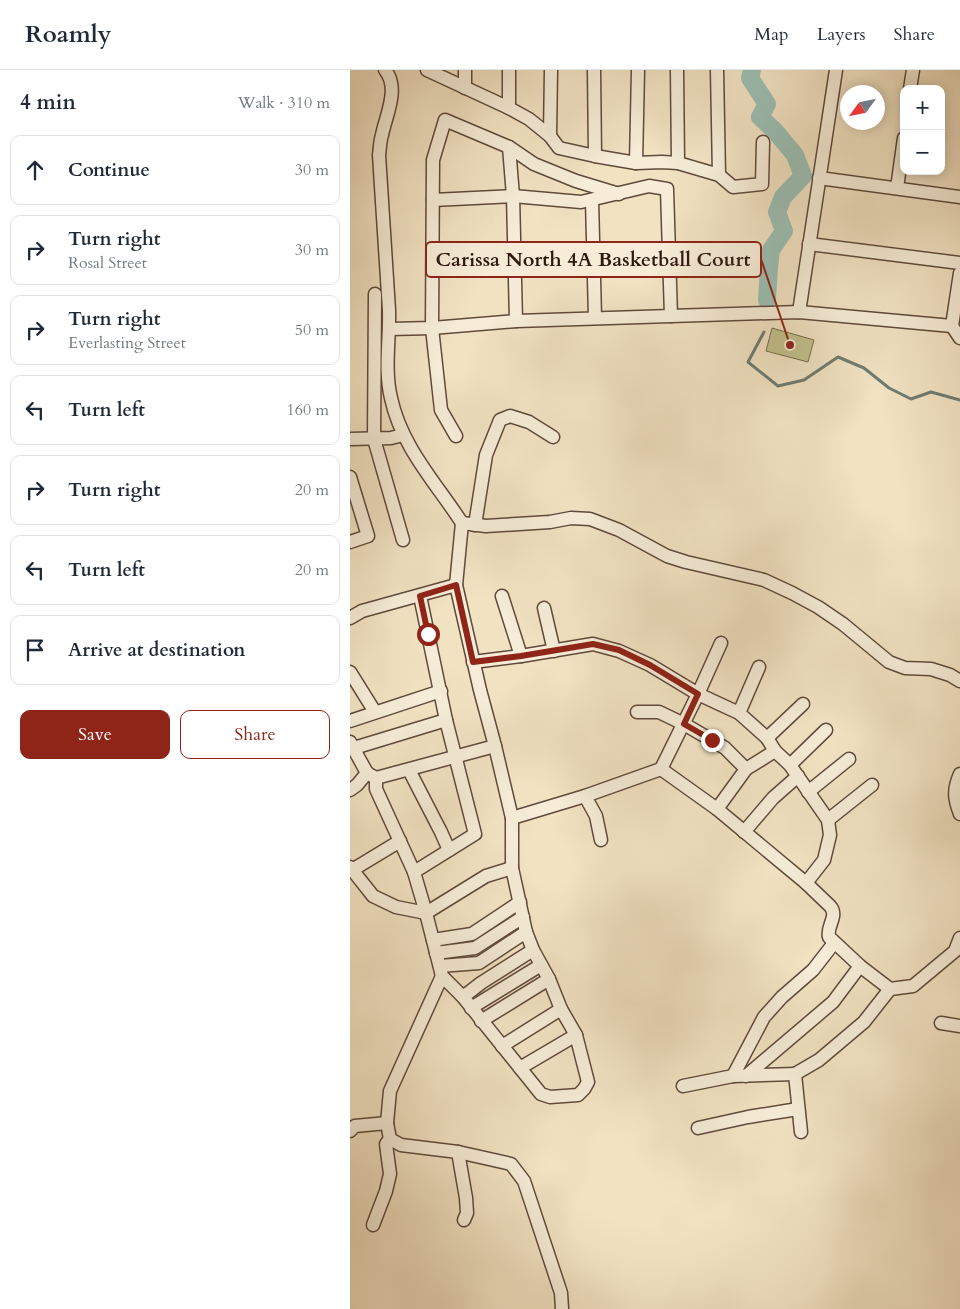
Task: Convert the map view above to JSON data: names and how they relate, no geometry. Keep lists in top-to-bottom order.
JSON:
{
  "places": ["Carissa North 4A Basketball Court"],
  "north": "bottom left",
  "page": {
    "header": "Roamly",
    "nav": ["Map", "Layers", "Share"],
    "heading": ["4 min", "Walk · 310 m"],
    "map_buttons": ["+", "−"],
    "list": [
      ["Continue", "30 m"],
      ["Turn right", "Rosal Street", "30 m"],
      ["Turn right", "Everlasting Street", "50 m"],
      ["Turn left", "160 m"],
      ["Turn right", "20 m"],
      ["Turn left", "20 m"],
      "Arrive at destination"
    ],
    "buttons": ["Save", "Share"]
  }
}
